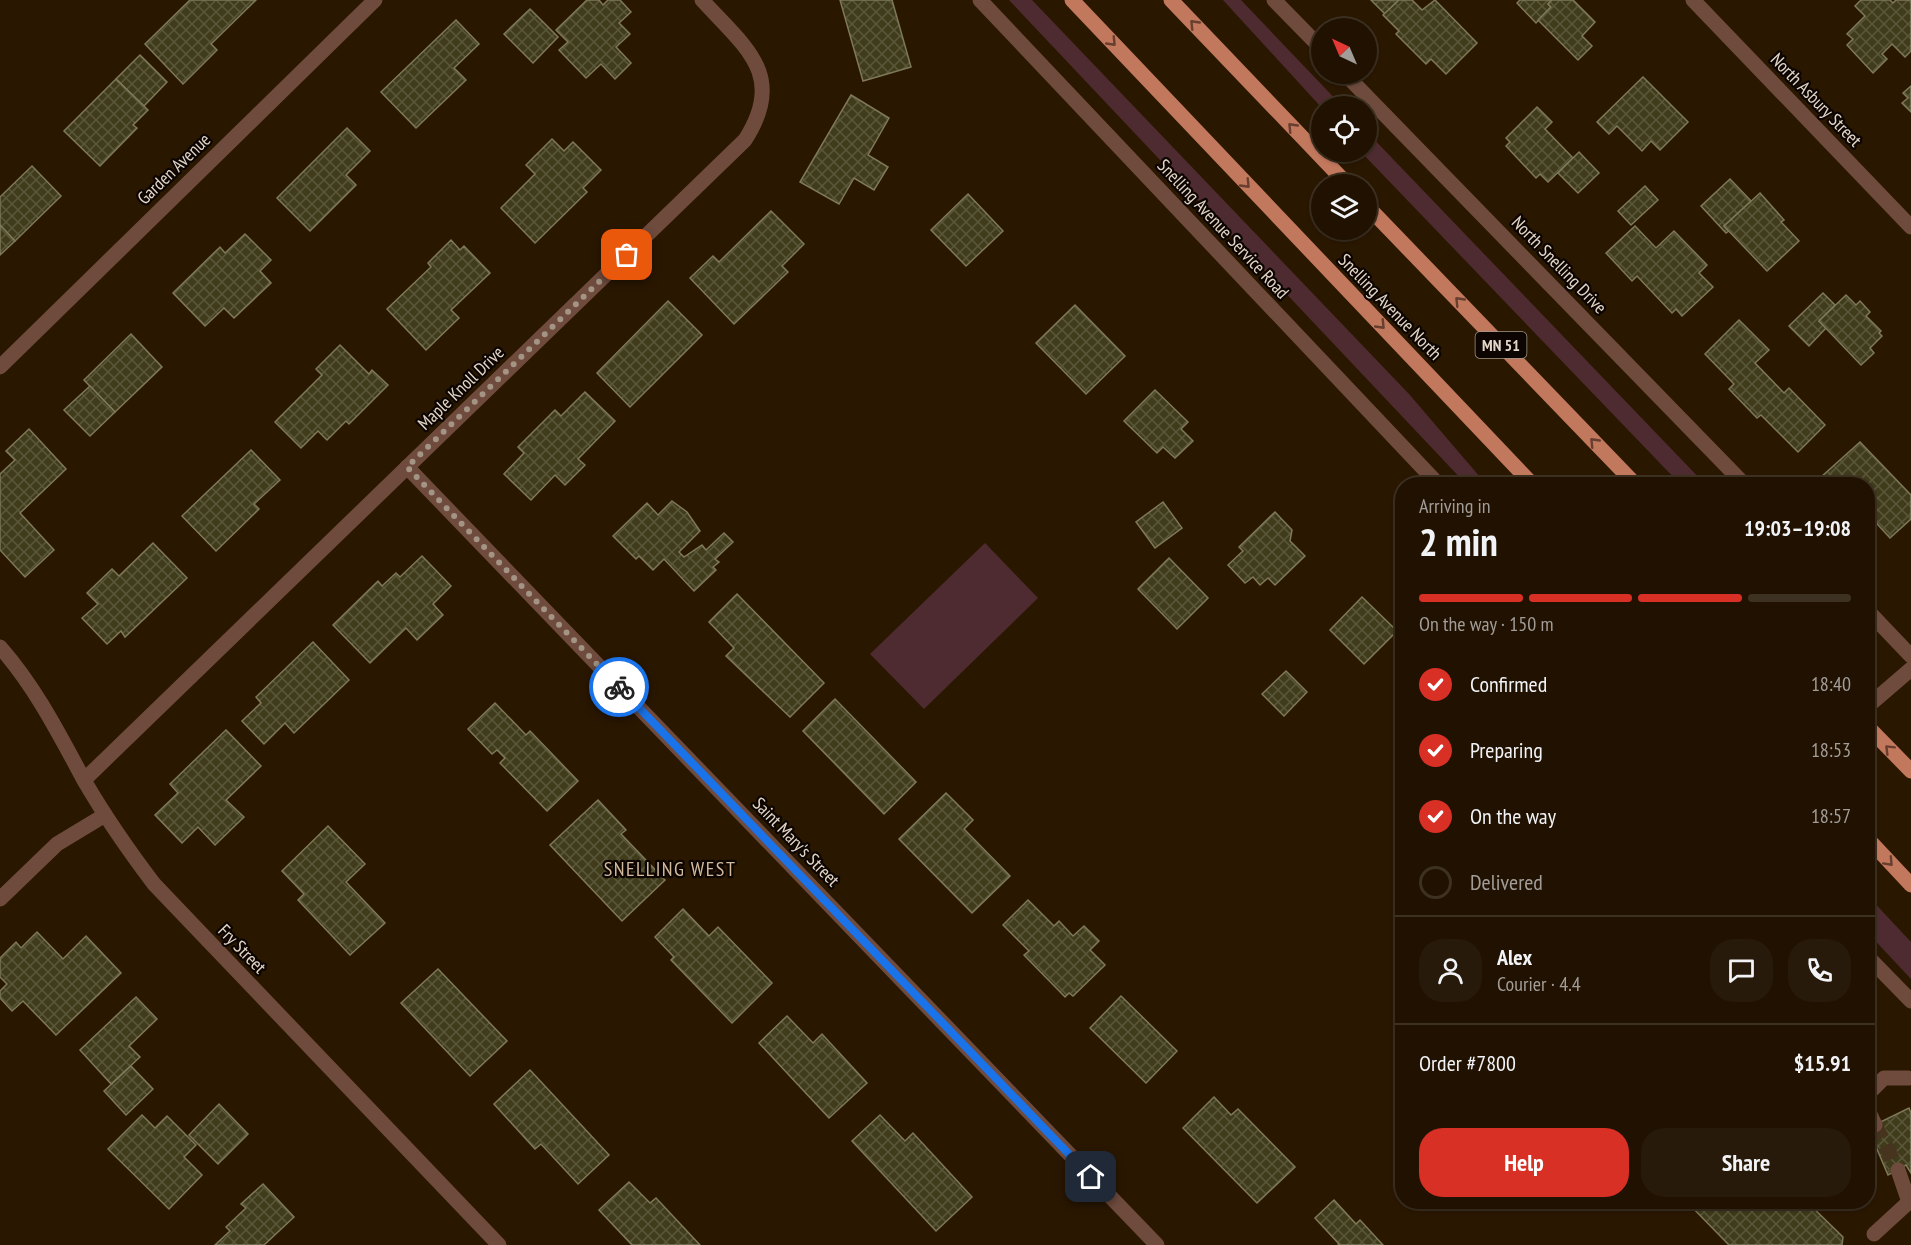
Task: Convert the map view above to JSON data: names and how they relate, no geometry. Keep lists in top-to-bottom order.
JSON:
{
  "streets": {
    "main road": ["Snelling Avenue North", "MN 51"],
    "street": [
      "North Asbury Street",
      "Garden Avenue",
      "Snelling Avenue Service Road",
      "North Snelling Drive",
      "Maple Knoll Drive",
      "Saint Mary's Street",
      "Fry Street"
    ]
  },
  "crossings": [
    ["Maple Knoll Drive", "Saint Mary's Street"],
    ["Maple Knoll Drive", "Fry Street"]
  ],
  "districts": ["SNELLING WEST"],
  "north": "top left",
  "page": {
    "heading": ["2 min", "Arriving in", "19:03–19:08"],
    "panel": [
      "Alex",
      "Courier · 4.4",
      "Order #7800",
      "$15.91"
    ],
    "bar": "On the way · 150 m",
    "list": [
      ["Confirmed", "18:40"],
      ["Preparing", "18:53"],
      ["On the way", "18:57"],
      "Delivered"
    ],
    "buttons": ["Help", "Share"]
  }
}
